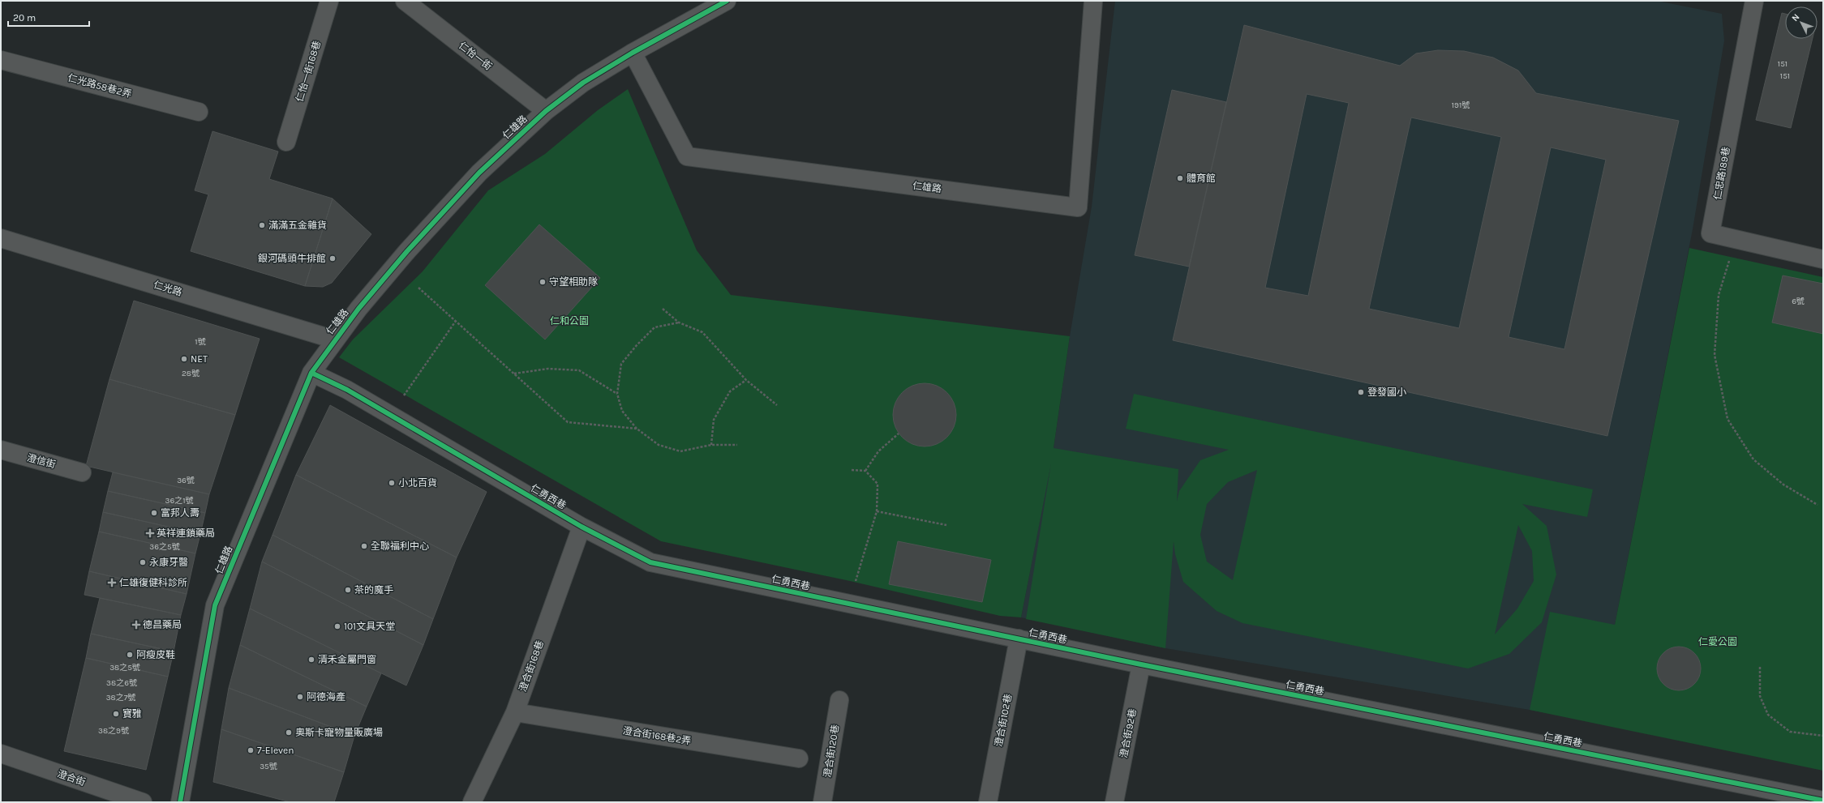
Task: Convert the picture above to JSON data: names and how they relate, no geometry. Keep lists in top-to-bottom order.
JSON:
{
  "streets": {
    "street": [
      "仁怡一街",
      "仁怡一街168巷",
      "仁光路58巷2弄",
      "仁雄路",
      "仁忠路189巷",
      "仁光路",
      "澄信街",
      "仁勇西巷",
      "澄合街168巷",
      "澄合街102巷",
      "澄合街92巷",
      "澄合街168巷2弄",
      "澄合街120巷",
      "澄合街"
    ]
  },
  "crossings": [
    ["仁怡一街", "仁雄路"],
    ["仁雄路", "仁光路"],
    ["仁雄路", "仁勇西巷"],
    ["仁勇西巷", "澄合街168巷"],
    ["仁勇西巷", "澄合街102巷"],
    ["仁勇西巷", "澄合街92巷"],
    ["澄合街168巷", "澄合街168巷2弄"]
  ],
  "parks": ["仁和公園", "仁愛公園"],
  "places": {
    "other": [
      "體育館",
      "滿滿五金雜貨",
      "銀河碼頭牛排館",
      "守望相助隊",
      "NET",
      "登發國小",
      "小北百貨",
      "富邦人壽",
      "全聯福利中心",
      "永康牙醫",
      "茶的魔手",
      "101文具天堂",
      "阿瘦皮鞋",
      "清禾金屬門窗",
      "阿德海產",
      "寶雅",
      "奧斯卡寵物量販廣場",
      "7-Eleven"
    ],
    "health": ["英祥連鎖藥局", "仁雄復健科診所", "德昌藥局"]
  },
  "house_numbers": [
    "151",
    "151",
    "191號",
    "6號",
    "1號",
    "28號",
    "36號",
    "36之1號",
    "36之5號",
    "38之5號",
    "38之6號",
    "38之7號",
    "38之9號",
    "35號"
  ],
  "scale_bar": "20 m",
  "north": "top left"
}
